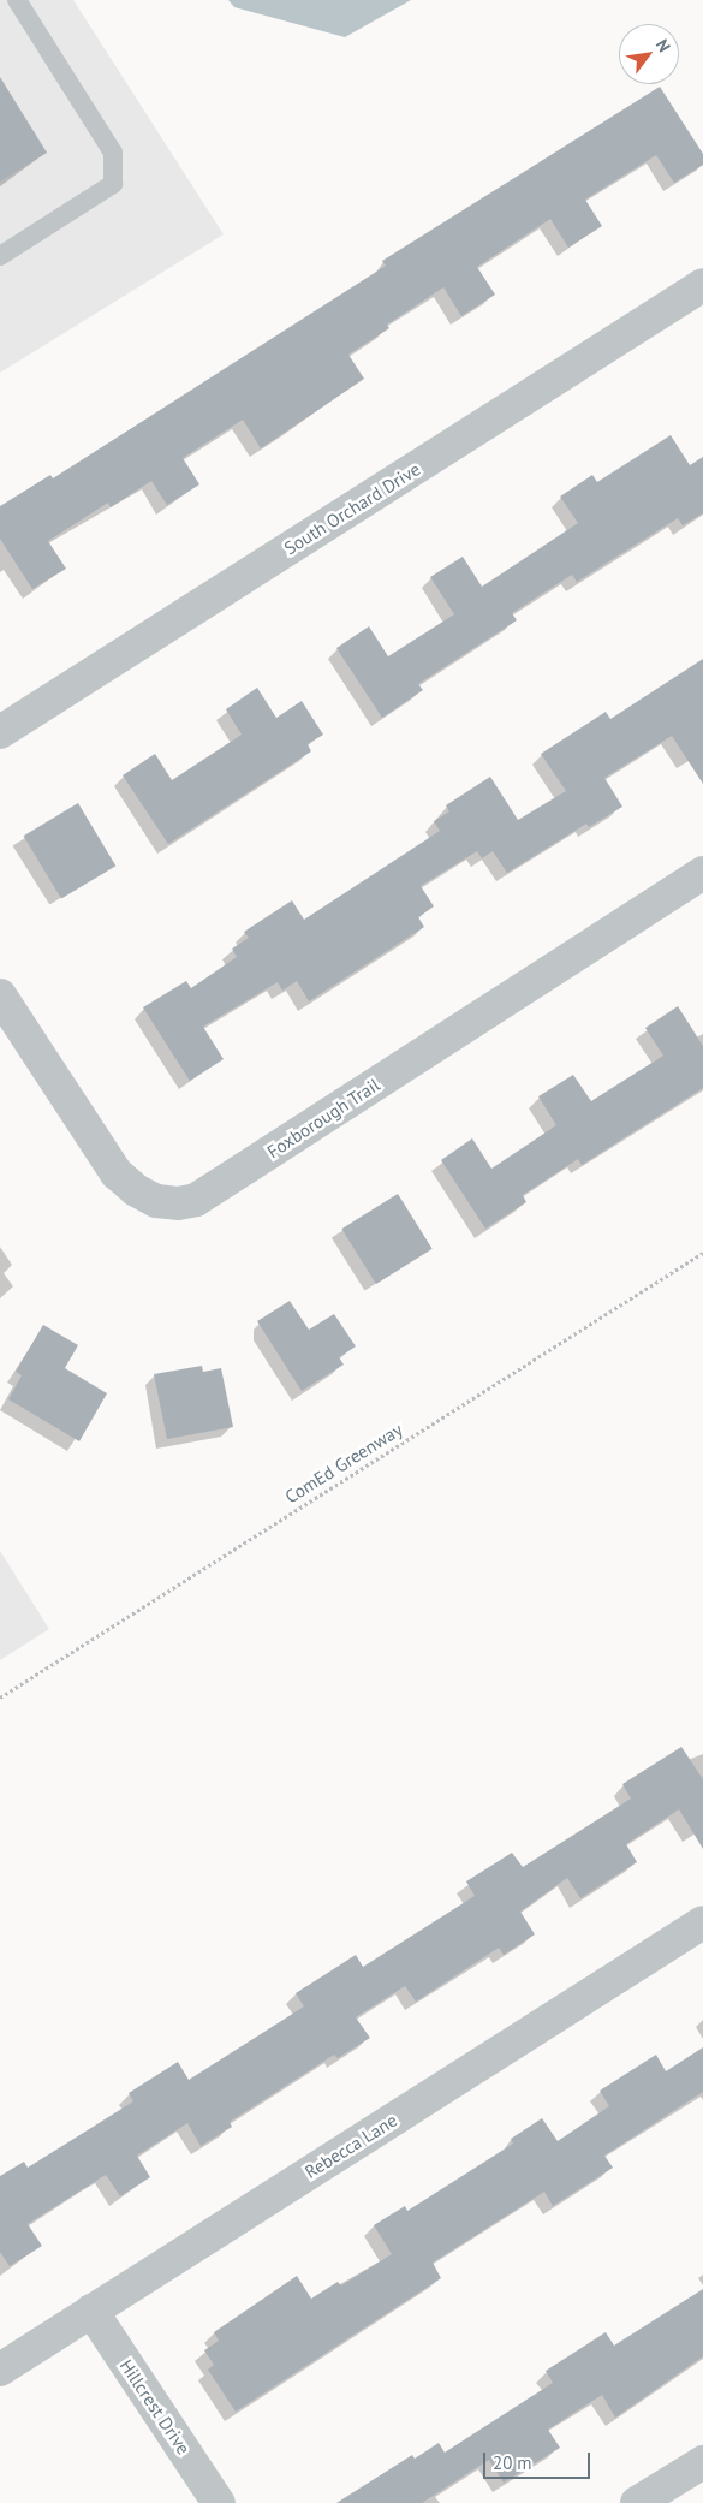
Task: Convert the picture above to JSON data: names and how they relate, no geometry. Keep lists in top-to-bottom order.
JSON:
{
  "streets": {
    "street": [
      "South Orchard Drive",
      "Foxborough Trail",
      "Rebecca Lane",
      "Hillcrest Drive"
    ],
    "path": ["ComEd Greenway"]
  },
  "crossings": [
    ["Rebecca Lane", "Hillcrest Drive"]
  ],
  "scale_bar": "20 m",
  "north": "top right"
}
